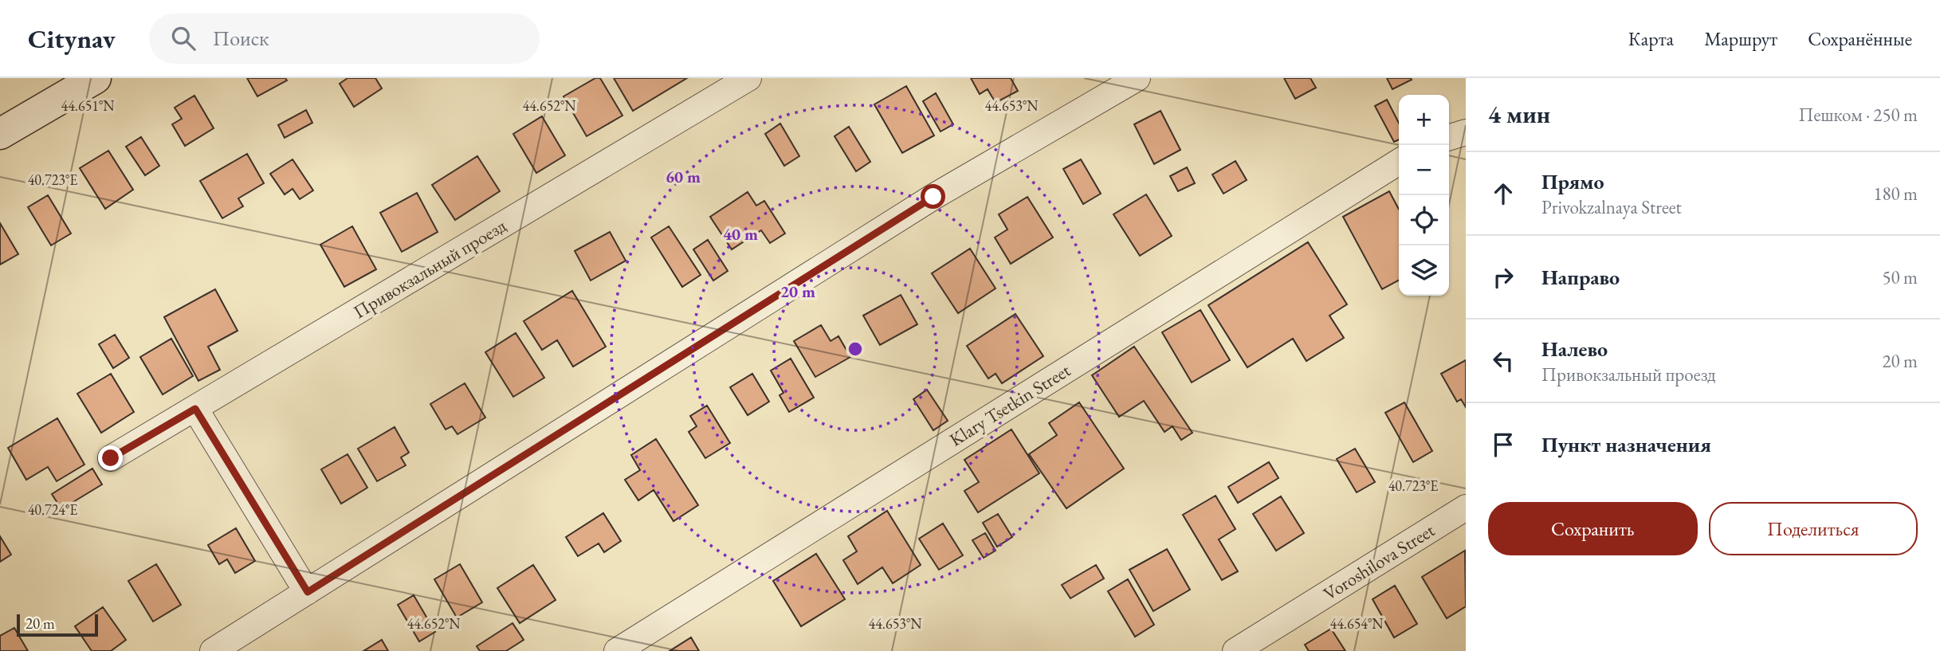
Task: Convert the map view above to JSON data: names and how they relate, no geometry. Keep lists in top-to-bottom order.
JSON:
{
  "streets": {
    "street": ["Привокзальный проезд", "Klary Tsetkin Street", "Voroshilova Street"]
  },
  "scale_bar": "20 m",
  "page": {
    "header": "Citynav",
    "search": "Поиск",
    "nav": ["Карта", "Маршрут", "Сохранённые"],
    "heading": ["4 мин", "Пешком · 250 m"],
    "map_buttons": ["+", "−"],
    "list": [
      ["Прямо", "Privokzalnaya Street", "180 m"],
      ["Направо", "50 m"],
      ["Налево", "Привокзальный проезд", "20 m"],
      "Пункт назначения"
    ],
    "buttons": ["Сохранить", "Поделиться"],
    "scale": "20 m"
  },
  "coordinates": [
    "44.651°N",
    "44.652°N",
    "44.653°N",
    "40.723°E",
    "40.724°E",
    "44.654°N"
  ],
  "rings": ["60 m", "40 m", "20 m"]
}
